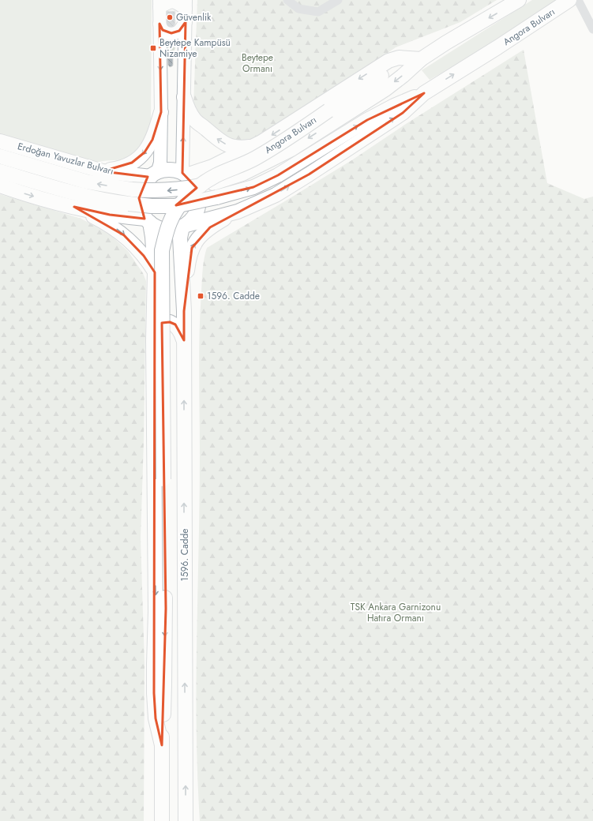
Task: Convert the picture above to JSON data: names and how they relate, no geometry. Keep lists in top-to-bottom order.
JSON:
{
  "streets": {
    "main road": ["Angora Bulvarı", "Erdoğan Yavuzlar Bulvarı", "1596. Cadde"]
  },
  "crossings": [
    ["Angora Bulvarı", "Erdoğan Yavuzlar Bulvarı"],
    ["Angora Bulvarı", "1596. Cadde"],
    ["Erdoğan Yavuzlar Bulvarı", "1596. Cadde"]
  ],
  "parks": ["Beytepe Ormanı", "TSK Ankara Garnizonu Hatıra Ormanı"],
  "places": {
    "other": ["Güvenlik"],
    "transit": ["Beytepe Kampüsü Nizamiye", "1596. Cadde"]
  }
}
